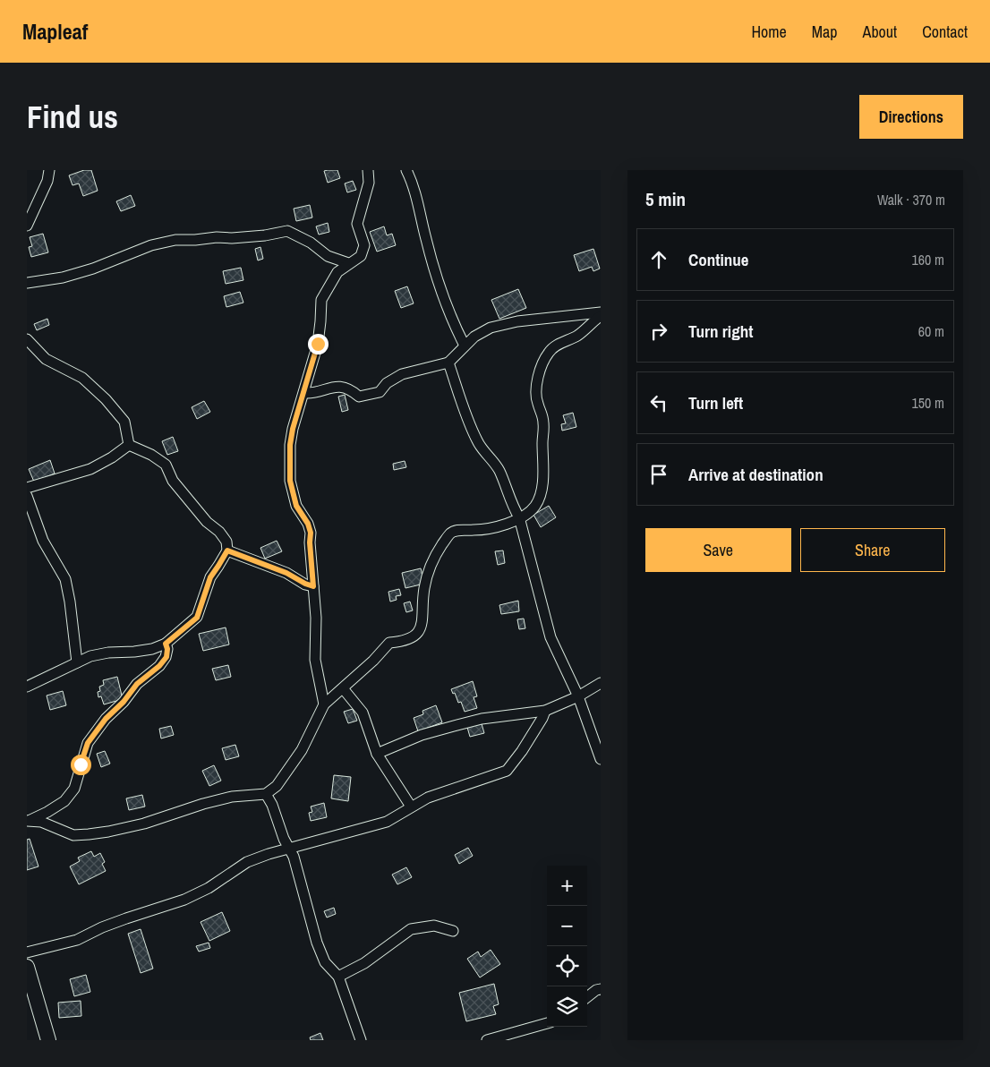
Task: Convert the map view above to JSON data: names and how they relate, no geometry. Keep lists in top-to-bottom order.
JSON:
{
  "page": {
    "header": "Mapleaf",
    "nav": [
      "Home",
      "Map",
      "About",
      "Contact"
    ],
    "buttons": [
      "Directions",
      ["Save", "Share"]
    ],
    "title": "Find us",
    "heading": ["5 min", "Walk · 370 m"],
    "list": [
      ["Continue", "160 m"],
      ["Turn right", "60 m"],
      ["Turn left", "150 m"],
      "Arrive at destination"
    ],
    "map_buttons": ["+", "−"]
  }
}
